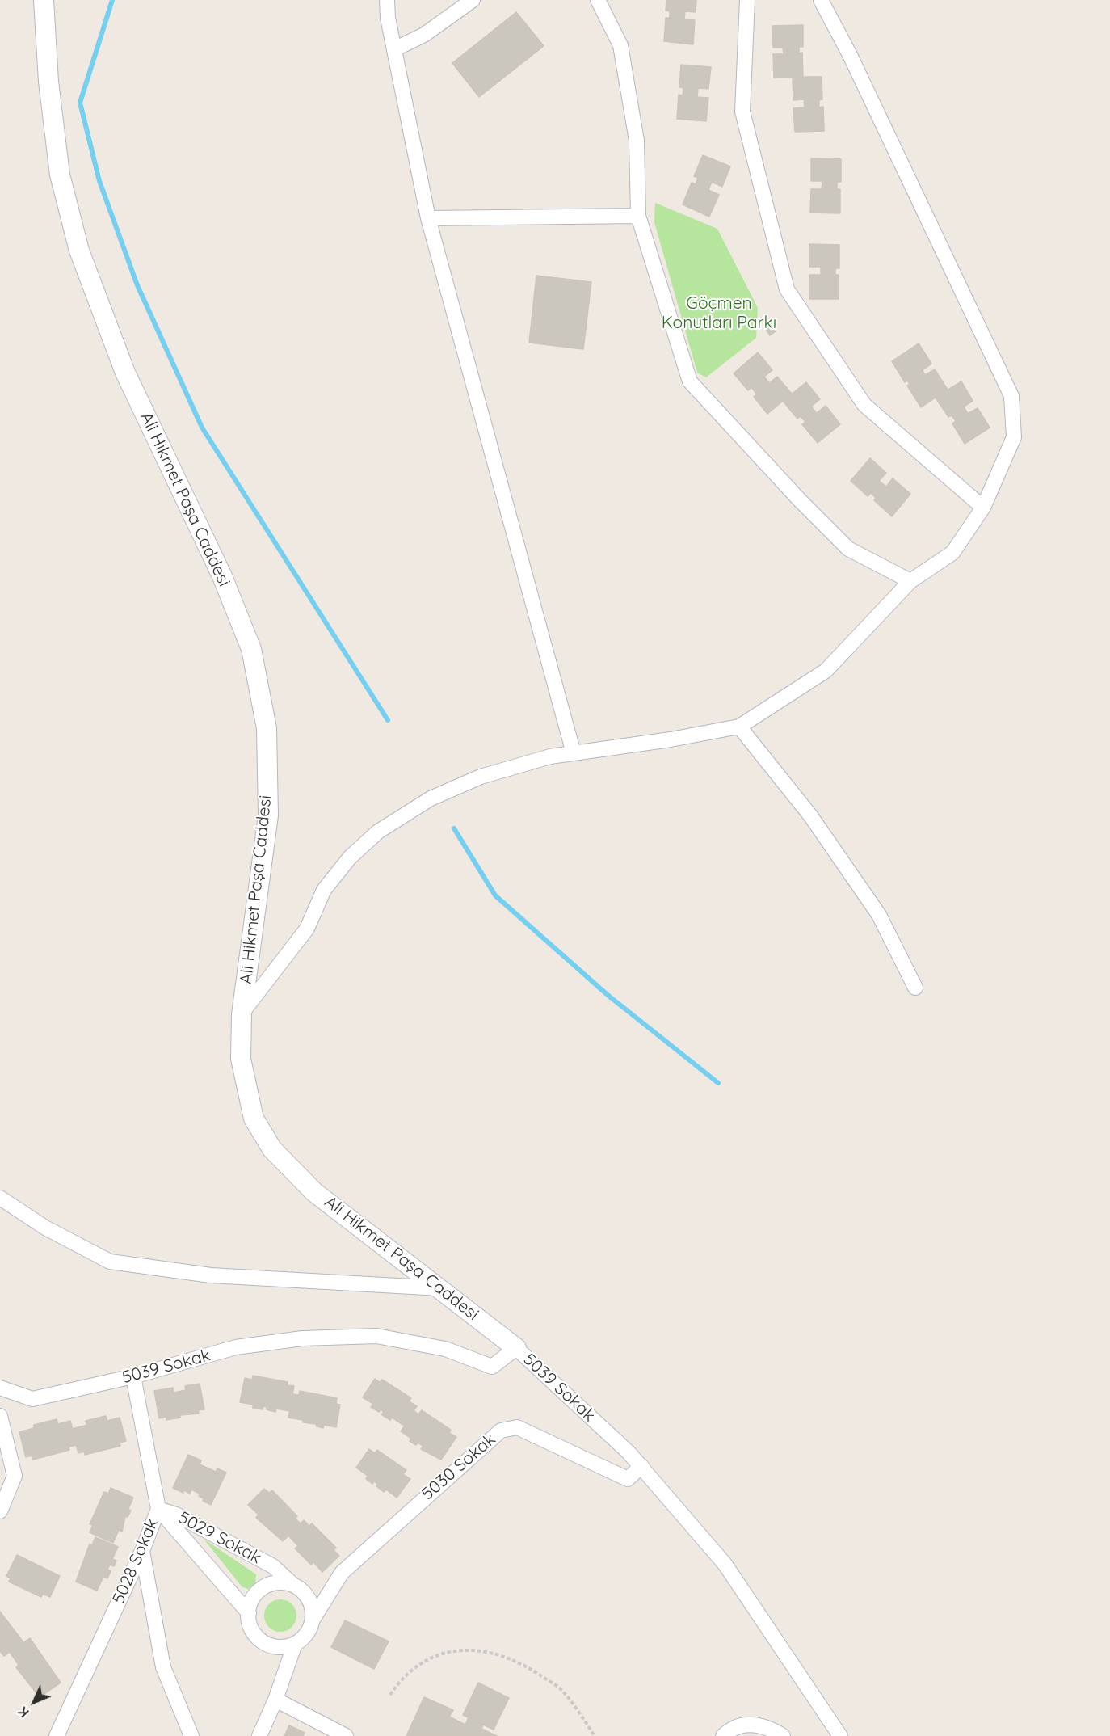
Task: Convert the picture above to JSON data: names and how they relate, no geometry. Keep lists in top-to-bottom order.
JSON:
{
  "streets": {
    "main road": ["Ali Hikmet Paşa Caddesi"],
    "street": [
      "5039 Sokak",
      "5030 Sokak",
      "5029 Sokak",
      "5028 Sokak"
    ]
  },
  "crossings": [
    ["Ali Hikmet Paşa Caddesi", "5039 Sokak"],
    ["5039 Sokak", "5030 Sokak"],
    ["5039 Sokak", "5028 Sokak"],
    ["5030 Sokak", "5029 Sokak"],
    ["5029 Sokak", "5028 Sokak"]
  ],
  "parks": ["Göçmen Konutları Parkı"],
  "north": "bottom left"
}
